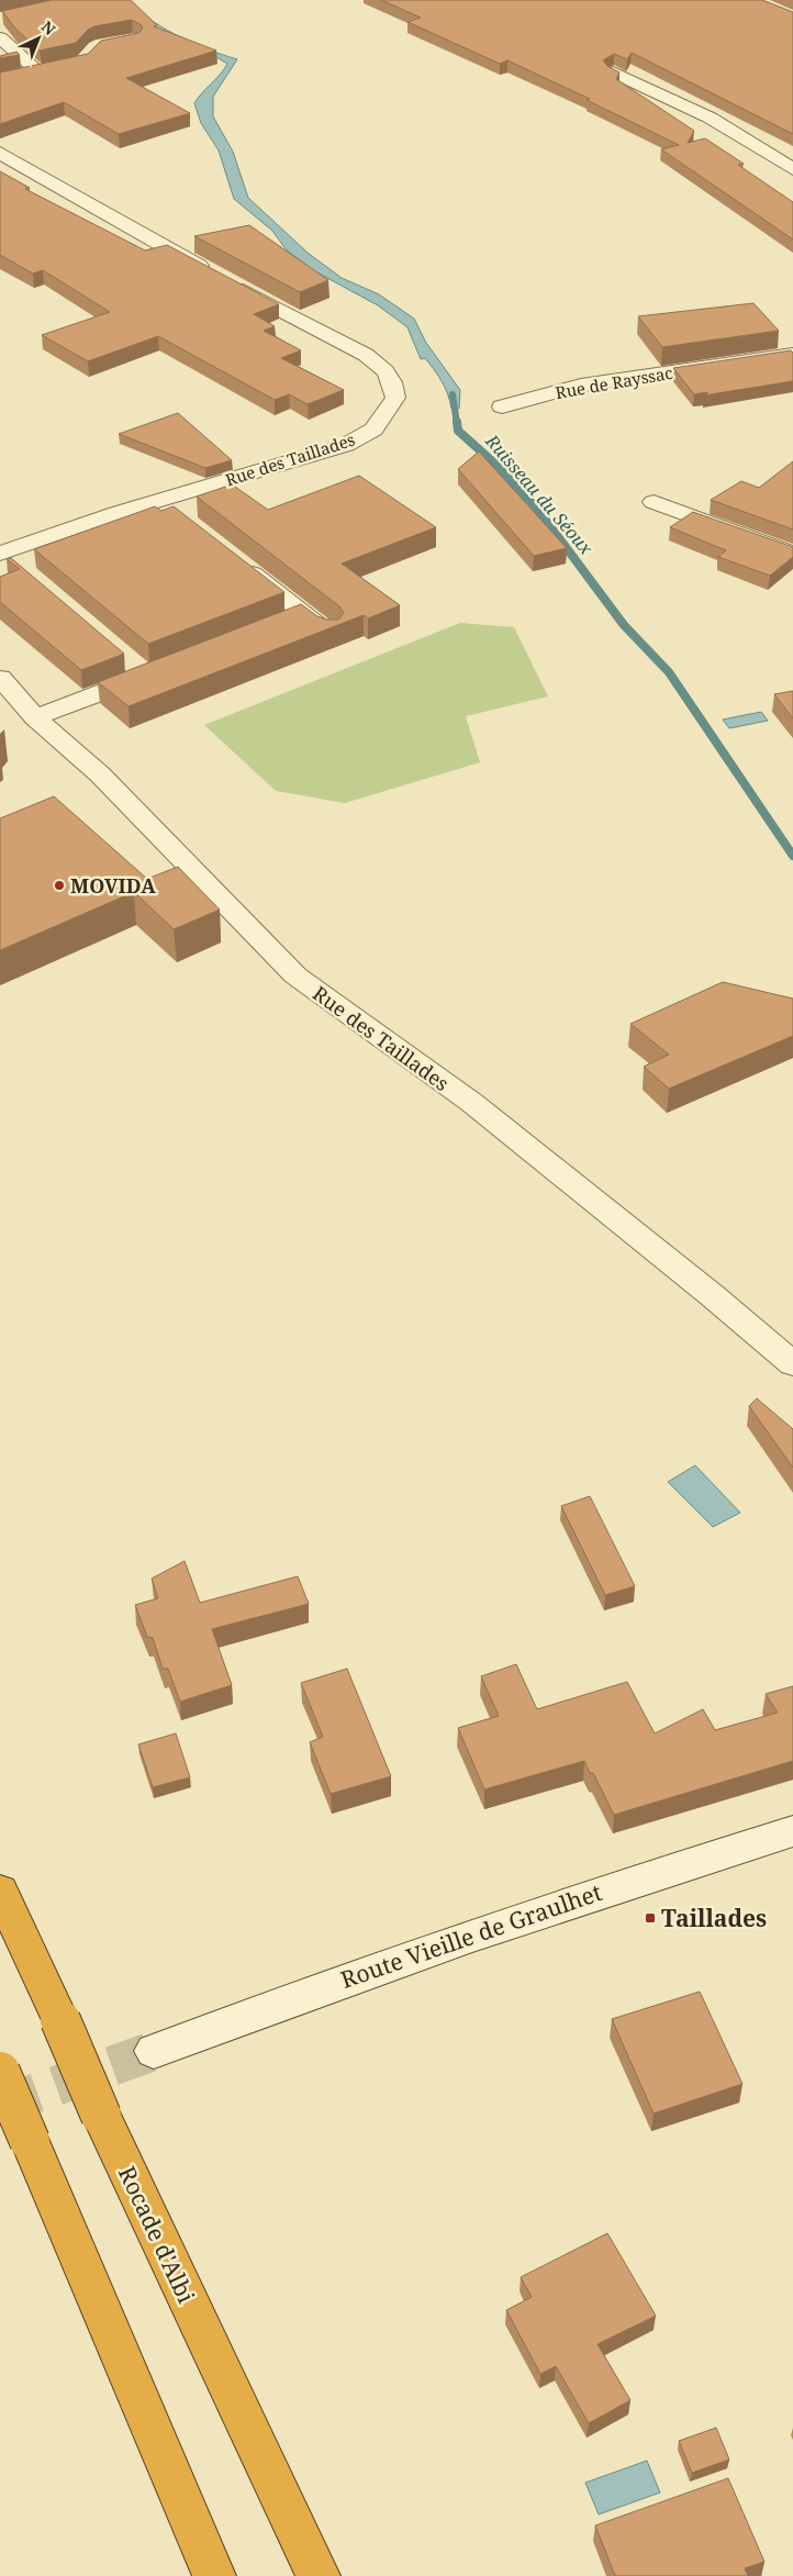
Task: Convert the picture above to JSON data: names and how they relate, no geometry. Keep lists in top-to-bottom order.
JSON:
{
  "streets": {
    "highway": ["Rocade d'Albi"],
    "street": ["Rue de Rayssac", "Rue des Taillades", "Route Vieille de Graulhet"]
  },
  "water": ["Ruisseau du Séoux"],
  "places": {
    "other": ["MOVIDA"],
    "transit": ["Taillades"]
  },
  "north": "top right"
}
